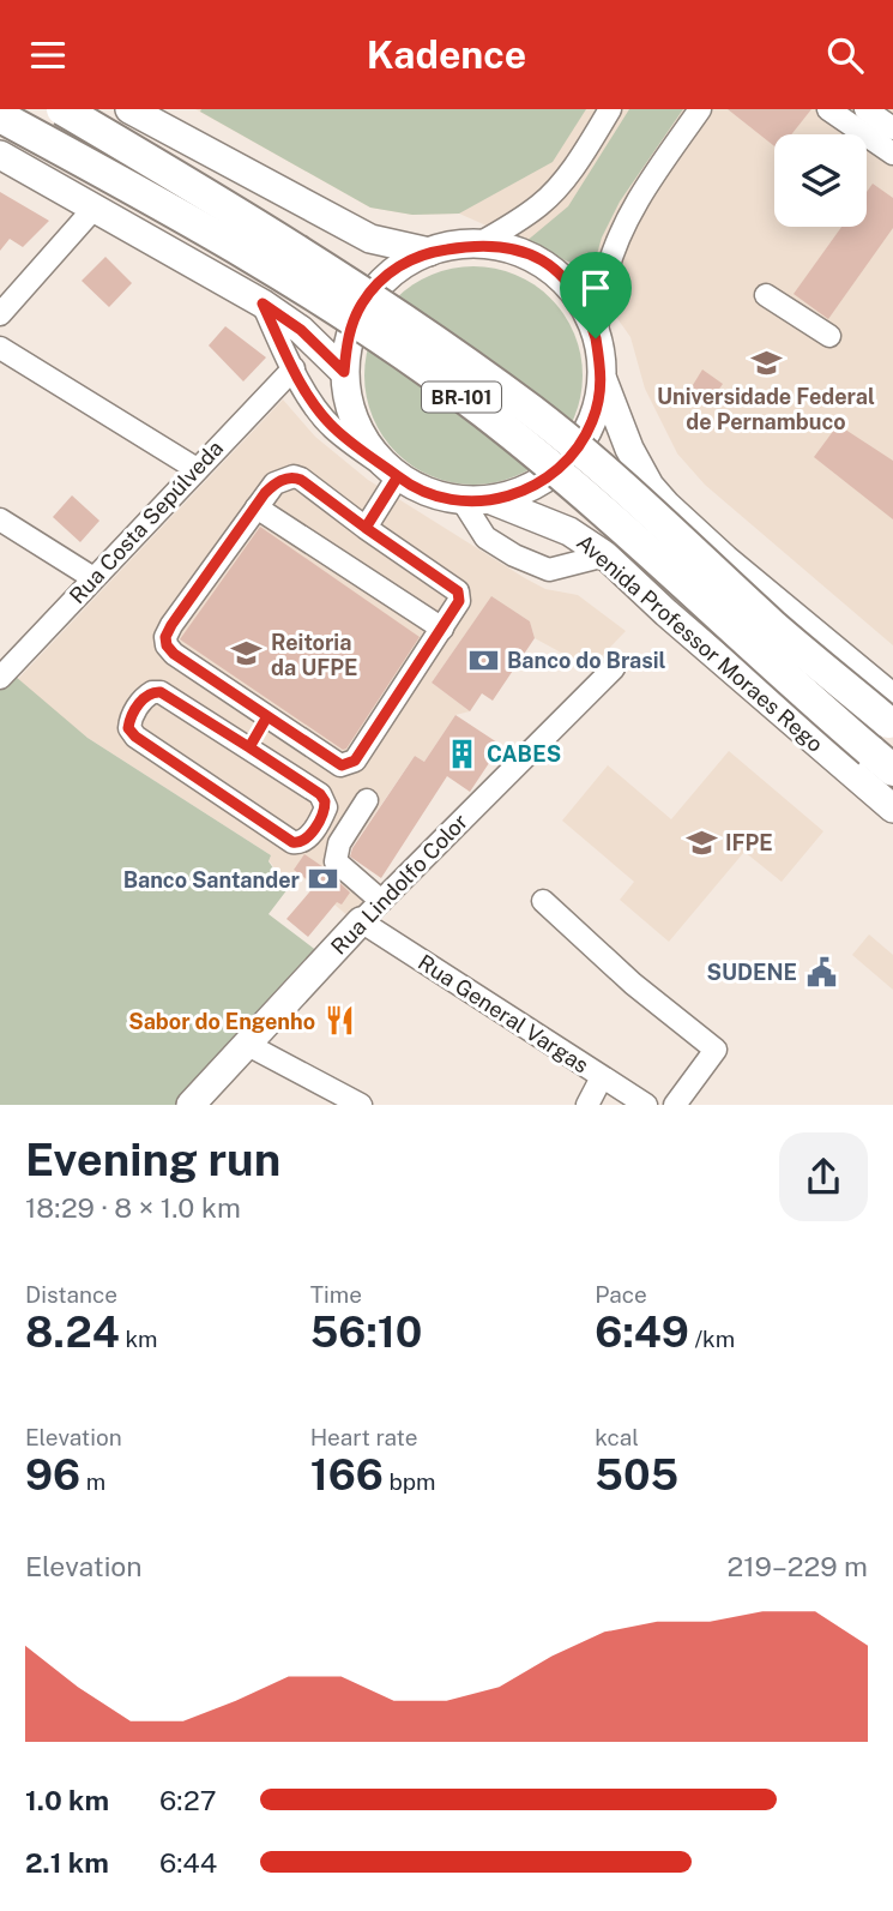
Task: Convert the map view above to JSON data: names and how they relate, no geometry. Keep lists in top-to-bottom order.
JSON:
{
  "streets": {
    "highway": ["BR-101"],
    "main road": ["Avenida Professor Moraes Rego", "Rua Lindolfo Color"],
    "street": ["Rua Costa Sepúlveda", "Rua General Vargas"]
  },
  "crossings": [
    ["Rua Lindolfo Color", "Rua General Vargas"]
  ],
  "places": {
    "school or university": ["Universidade Federal de Pernambuco", "Reitoria da UFPE", "IFPE"],
    "bank": ["Banco do Brasil", "Banco Santander"],
    "building": ["CABES"],
    "public building": ["SUDENE"],
    "restaurant": ["Sabor do Engenho"]
  },
  "page": {
    "header": "Kadence",
    "heading": ["Evening run", "18:29 · 8 × 1.0 km"],
    "stats": [
      ["Distance", "8.24 km"],
      ["Time", "56:10"],
      ["Pace", "6:49 /km"],
      ["Elevation", "96 m"],
      ["Heart rate", "166 bpm"],
      ["kcal", "505"]
    ],
    "chart": ["Elevation", "219–229 m"],
    "list": [
      {
        "name": "1.0 km",
        "note": "6:27"
      },
      {
        "name": "2.1 km",
        "note": "6:44"
      }
    ]
  }
}
